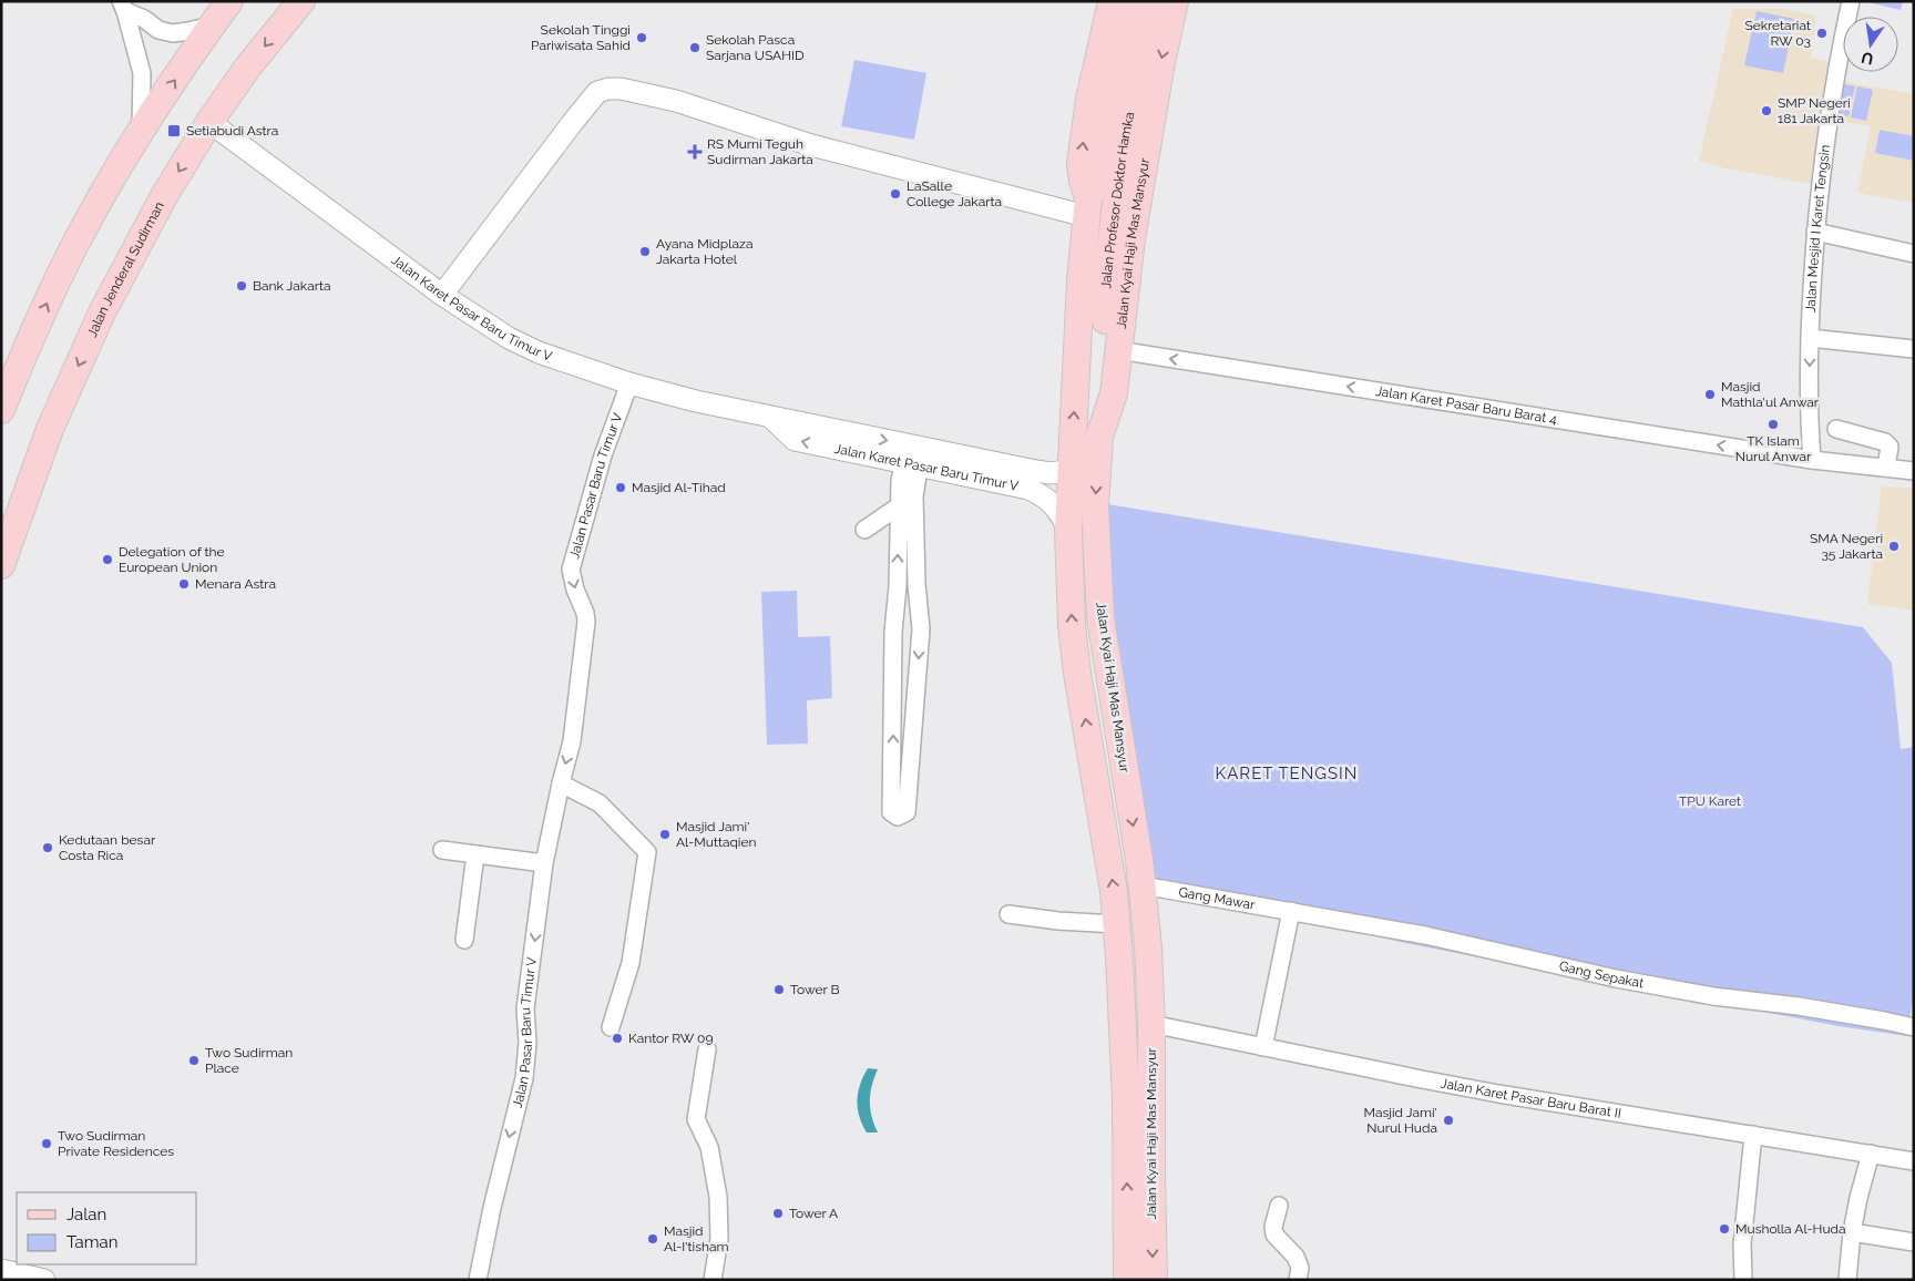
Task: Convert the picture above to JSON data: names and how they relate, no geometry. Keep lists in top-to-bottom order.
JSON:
{
  "streets": {
    "main road": ["Jalan Profesor Doktor Hamka", "Jalan Kyai Haji Mas Mansyur", "Jalan Jenderal Sudirman"],
    "street": [
      "Jalan Mesjid I Karet Tengsin",
      "Jalan Karet Pasar Baru Timur V",
      "Jalan Karet Pasar Baru Barat 4",
      "Jalan Pasar Baru Timur V",
      "Gang Mawar",
      "Gang Sepakat",
      "Jalan Karet Pasar Baru Barat II"
    ]
  },
  "crossings": [
    ["Jalan Profesor Doktor Hamka", "Jalan Kyai Haji Mas Mansyur"],
    ["Jalan Mesjid I Karet Tengsin", "Jalan Karet Pasar Baru Barat 4"],
    ["Jalan Kyai Haji Mas Mansyur", "Jalan Karet Pasar Baru Timur V"],
    ["Jalan Kyai Haji Mas Mansyur", "Jalan Karet Pasar Baru Barat 4"],
    ["Jalan Kyai Haji Mas Mansyur", "Gang Mawar"],
    ["Jalan Kyai Haji Mas Mansyur", "Jalan Karet Pasar Baru Barat II"],
    ["Jalan Jenderal Sudirman", "Jalan Karet Pasar Baru Timur V"],
    ["Jalan Karet Pasar Baru Timur V", "Jalan Pasar Baru Timur V"],
    ["Gang Mawar", "Gang Sepakat"]
  ],
  "one_way": ["Jalan Karet Pasar Baru Barat 4", "Jalan Pasar Baru Timur V"],
  "districts": ["KARET TENGSIN"],
  "parks": ["TPU Karet"],
  "places": {
    "other": [
      "Sekretariat RW 03",
      "Sekolah Tinggi Pariwisata Sahid",
      "Sekolah Pasca Sarjana USAHID",
      "SMP Negeri 181 Jakarta",
      "LaSalle College Jakarta",
      "Ayana Midplaza Jakarta Hotel",
      "Bank Jakarta",
      "Masjid Mathla'ul Anwar",
      "TK Islam Nurul Anwar",
      "Masjid Al-Tihad",
      "SMA Negeri 35 Jakarta",
      "Delegation of the European Union",
      "Menara Astra",
      "Masjid Jami' Al-Muttaqien",
      "Kedutaan besar Costa Rica",
      "Tower B",
      "Kantor RW 09",
      "Two Sudirman Place",
      "Masjid Jami' Nurul Huda",
      "Two Sudirman Private Residences",
      "Tower A",
      "Musholla Al-Huda",
      "Masjid Al-I'tisham"
    ],
    "transit": ["Setiabudi Astra"],
    "health": ["RS Murni Teguh Sudirman Jakarta"]
  },
  "legend": ["Jalan", "Taman"],
  "north": "bottom"
}
